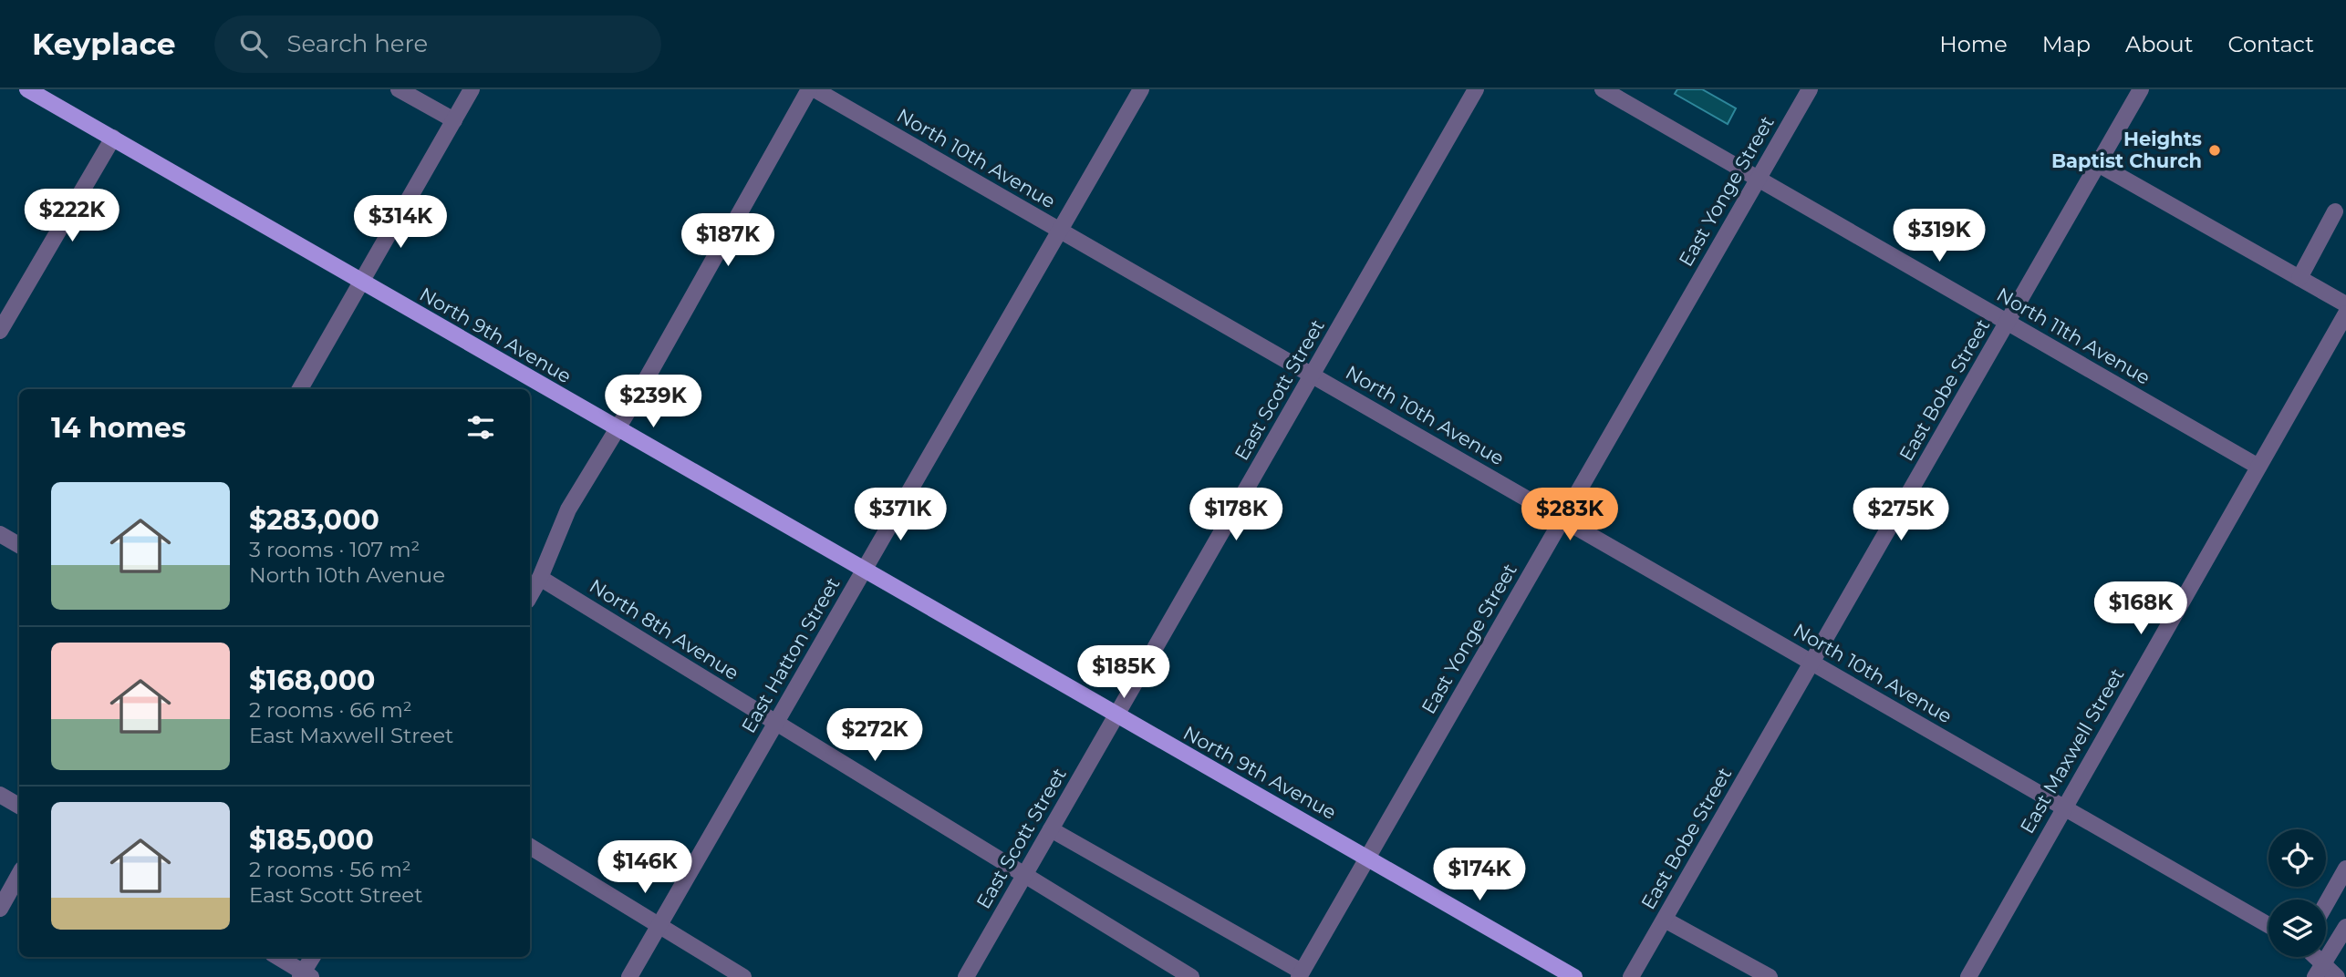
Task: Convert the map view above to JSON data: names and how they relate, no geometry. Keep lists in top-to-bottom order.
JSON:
{
  "streets": {
    "main road": ["North 9th Avenue"],
    "street": [
      "North 10th Avenue",
      "East Yonge Street",
      "North 11th Avenue",
      "East Scott Street",
      "East Bobe Street",
      "North 8th Avenue",
      "East Hatton Street",
      "East Maxwell Street"
    ]
  },
  "crossings": [
    ["North 10th Avenue", "East Yonge Street"],
    ["North 10th Avenue", "East Scott Street"],
    ["North 10th Avenue", "East Bobe Street"],
    ["North 10th Avenue", "East Hatton Street"],
    ["North 10th Avenue", "East Maxwell Street"],
    ["East Yonge Street", "North 9th Avenue"],
    ["East Yonge Street", "North 11th Avenue"],
    ["North 9th Avenue", "East Scott Street"],
    ["North 9th Avenue", "East Hatton Street"],
    ["North 11th Avenue", "East Bobe Street"],
    ["North 11th Avenue", "East Maxwell Street"],
    ["East Scott Street", "North 8th Avenue"],
    ["North 8th Avenue", "East Hatton Street"]
  ],
  "places": ["Heights Baptist Church"],
  "page": {
    "header": "Keyplace",
    "search": "Search here",
    "nav": [
      "Home",
      "Map",
      "About",
      "Contact"
    ],
    "price": [
      "$222K",
      "$314K",
      "$319K",
      "$187K",
      "$239K",
      "$371K",
      "$178K",
      "$283K",
      "$275K",
      "$168K",
      "$185K",
      "$272K",
      "$146K",
      "$174K"
    ],
    "heading": "14 homes",
    "list": [
      {
        "name": "$283,000",
        "note": "3 rooms · 107 m² · North 10th Avenue"
      },
      {
        "name": "$168,000",
        "note": "2 rooms · 66 m² · East Maxwell Street"
      },
      {
        "name": "$185,000",
        "note": "2 rooms · 56 m² · East Scott Street"
      }
    ]
  }
}
